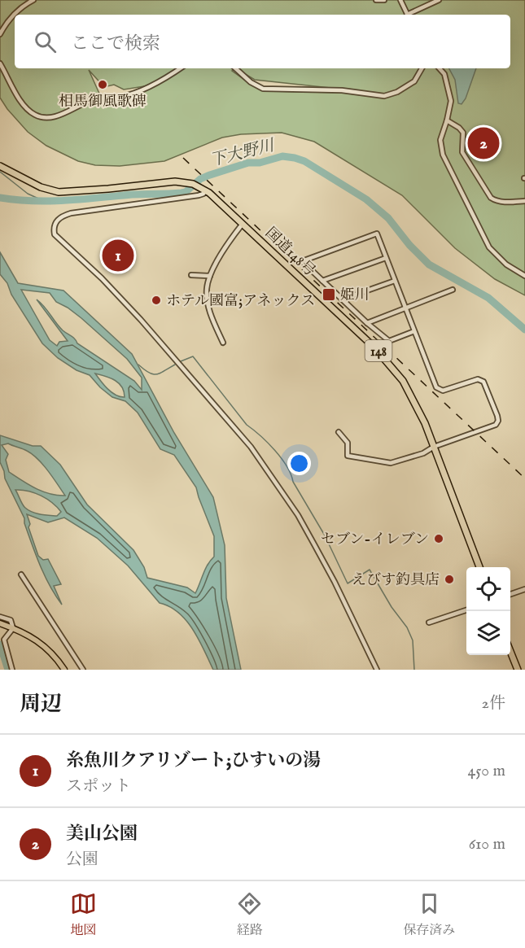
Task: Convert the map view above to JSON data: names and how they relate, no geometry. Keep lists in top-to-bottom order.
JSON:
{
  "streets": {
    "highway": ["国道148号", "148"]
  },
  "water": ["下大野川"],
  "places": {
    "other": [
      "相馬御風歌碑",
      "ホテル國富;アネックス",
      "セブン-イレブン",
      "えびす釣具店"
    ],
    "transit": ["姫川"]
  },
  "page": {
    "search": "ここで検索",
    "pins": ["2", "1"],
    "heading": ["周辺", "2件"],
    "list": [
      {
        "mark": "1",
        "name": "糸魚川クアリゾート;ひすいの湯",
        "note": "スポット",
        "value": "450 m"
      },
      {
        "mark": "2",
        "name": "美山公園",
        "note": "公園",
        "value": "610 m"
      }
    ],
    "nav": ["地図", "経路", "保存済み"]
  }
}
